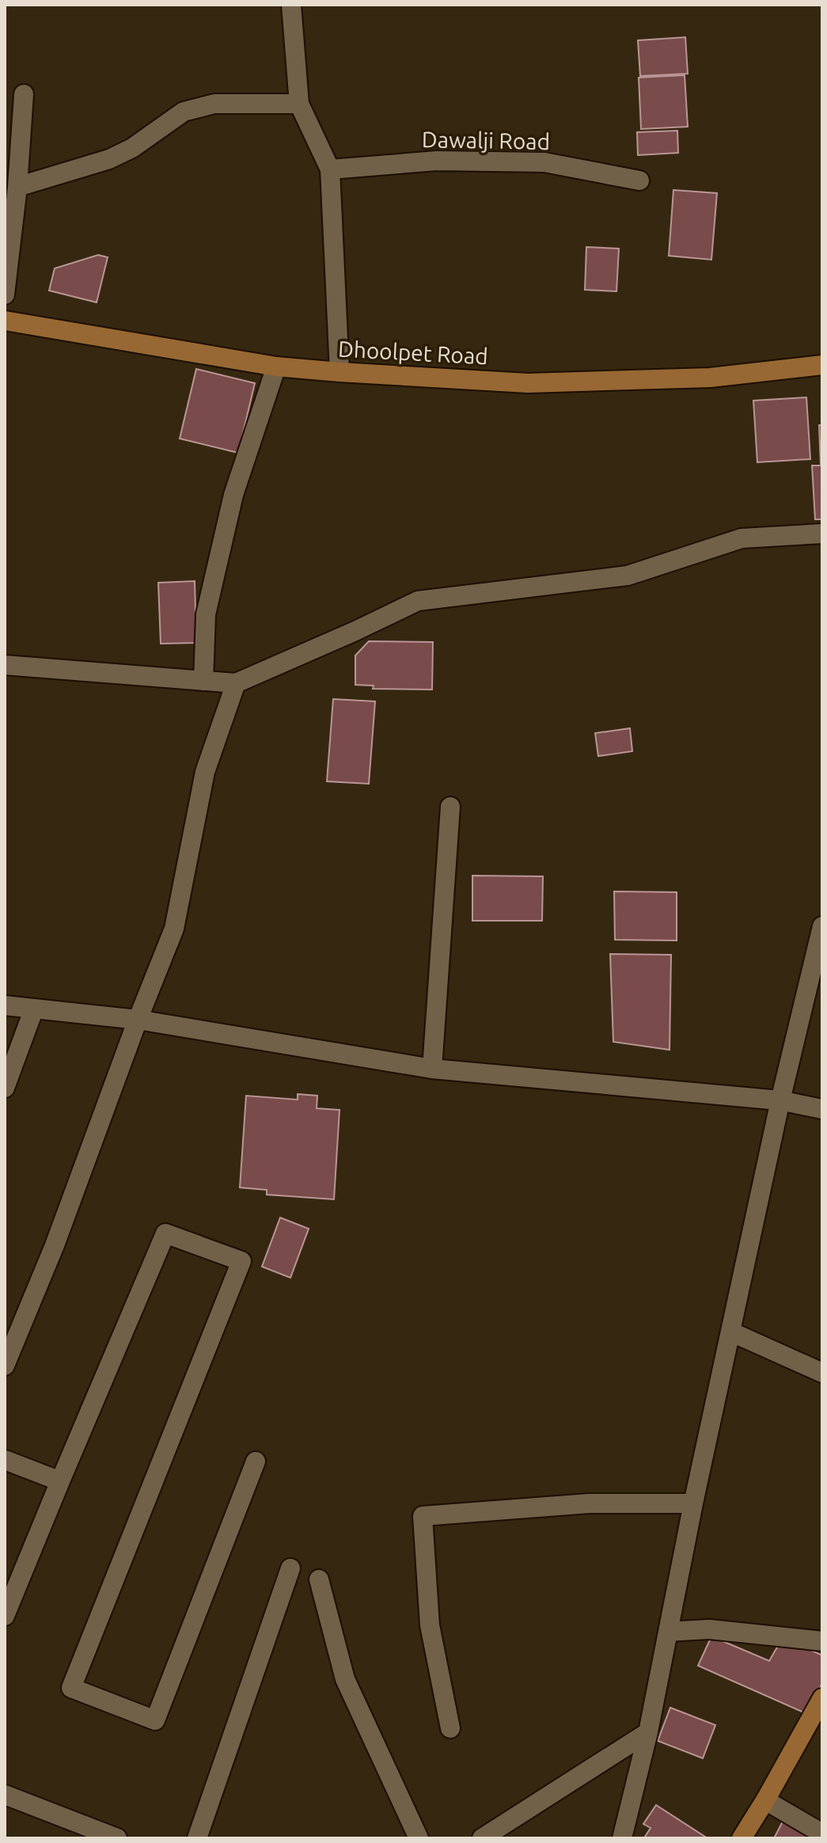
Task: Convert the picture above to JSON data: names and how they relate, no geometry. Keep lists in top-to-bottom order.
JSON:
{
  "streets": {
    "main road": ["Dhoolpet Road"],
    "street": ["Dawalji Road"]
  }
}
